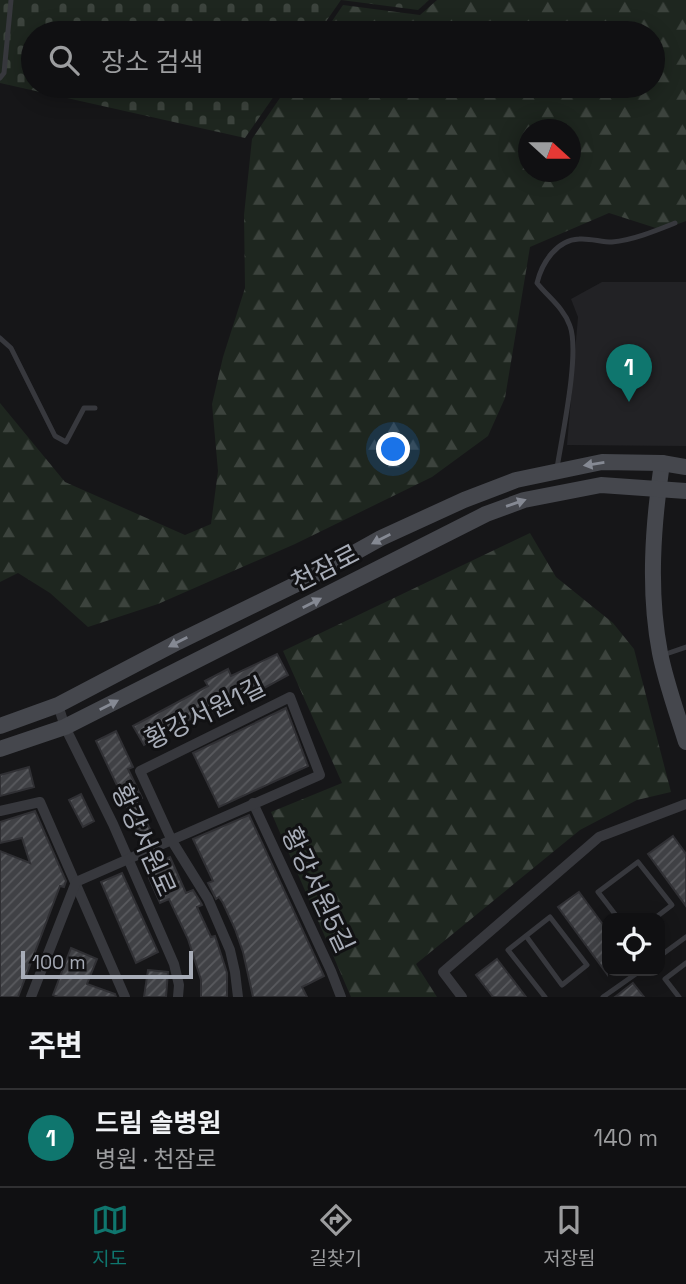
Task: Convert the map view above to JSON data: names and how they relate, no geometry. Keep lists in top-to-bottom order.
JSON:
{
  "streets": {
    "street": [
      "천잠로",
      "황강서원1길",
      "황강서원로",
      "황강서원5길"
    ]
  },
  "crossings": [
    ["천잠로", "황강서원로"],
    ["황강서원1길", "황강서원로"],
    ["황강서원1길", "황강서원5길"]
  ],
  "scale_bar": "100 m",
  "north": "right",
  "page": {
    "search": "장소 검색",
    "pins": "1",
    "scale": "100 m",
    "heading": "주변",
    "list": [
      {
        "mark": "1",
        "name": "드림 솔병원",
        "note": "병원 · 천잠로",
        "value": "140 m"
      }
    ],
    "nav": ["지도", "길찾기", "저장됨"]
  }
}
